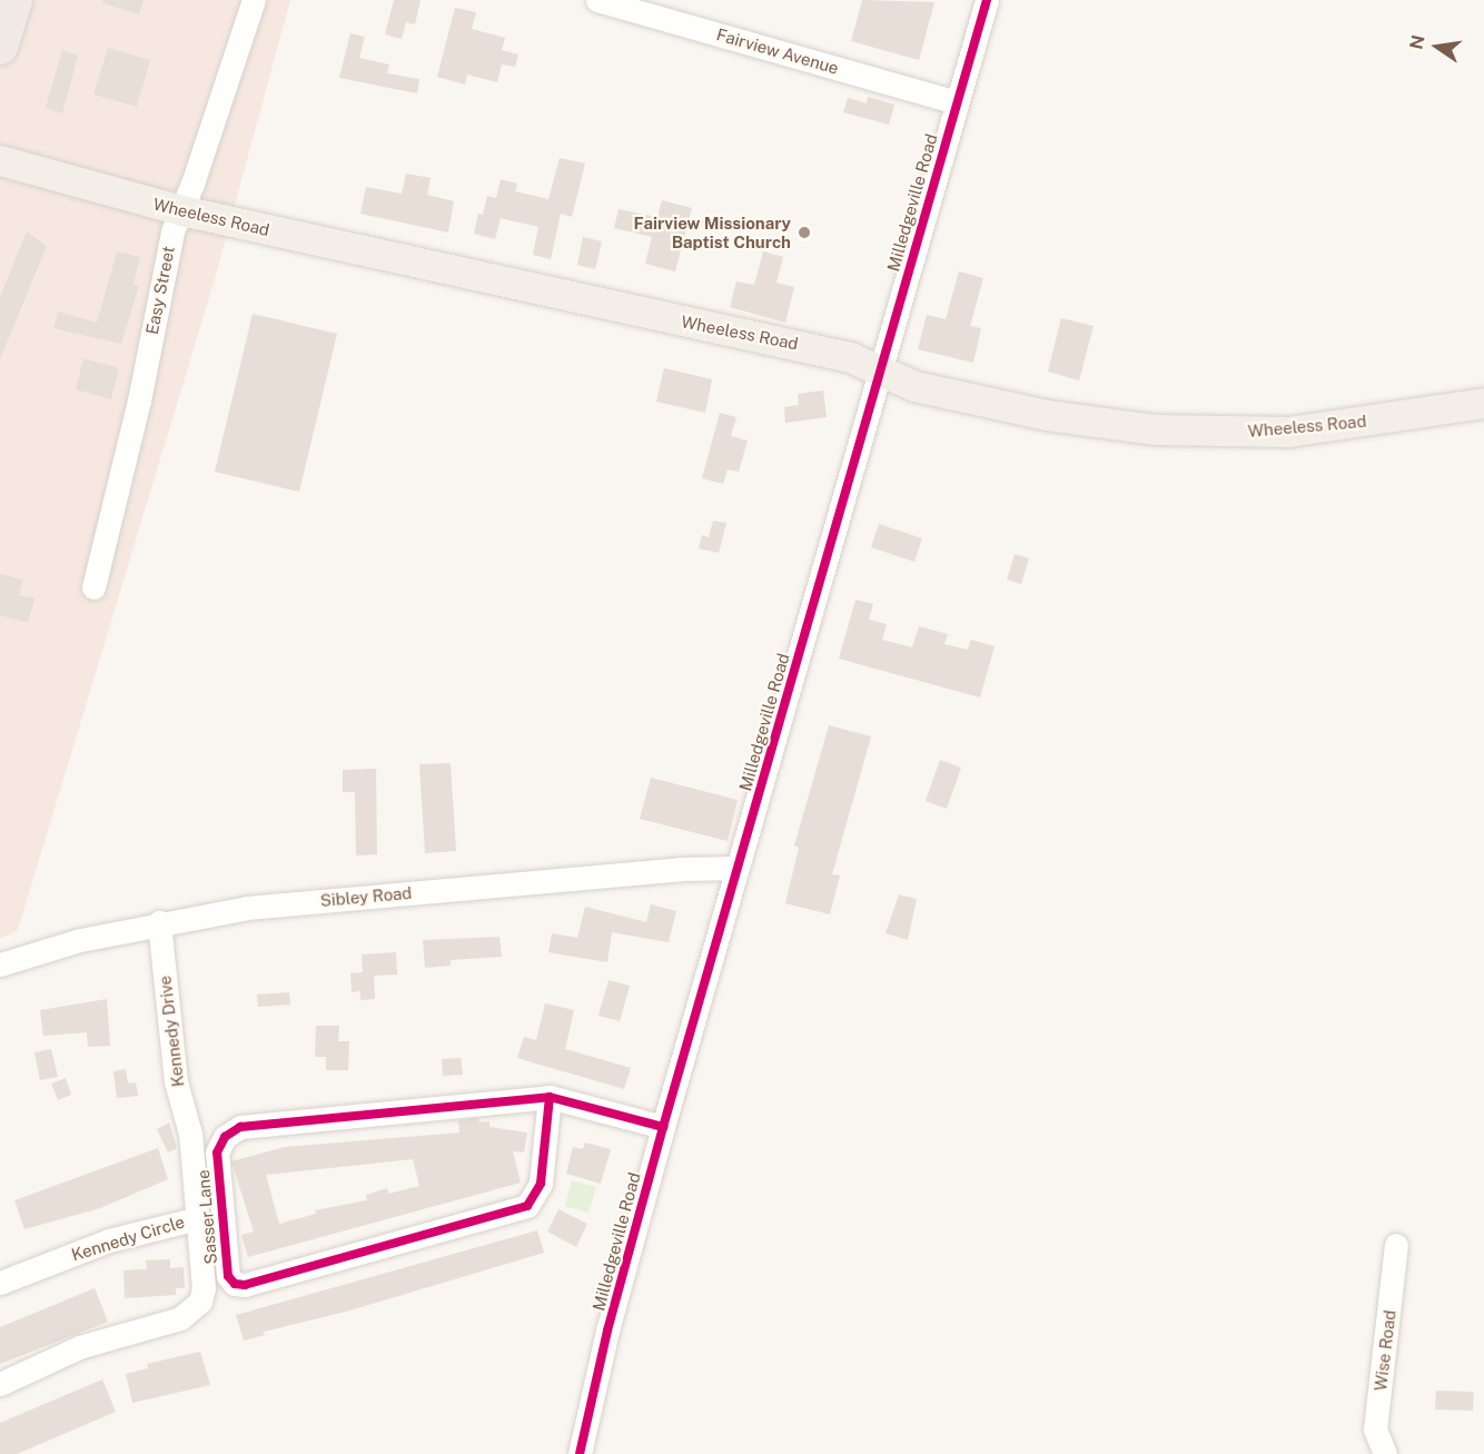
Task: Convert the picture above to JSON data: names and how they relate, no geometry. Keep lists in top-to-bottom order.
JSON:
{
  "streets": {
    "main road": ["Wheeless Road"],
    "street": [
      "Fairview Avenue",
      "Milledgeville Road",
      "Easy Street",
      "Sibley Road",
      "Kennedy Drive",
      "Sasser Lane",
      "Kennedy Circle",
      "Wise Road"
    ]
  },
  "crossings": [
    ["Fairview Avenue", "Milledgeville Road"],
    ["Milledgeville Road", "Wheeless Road"],
    ["Milledgeville Road", "Sibley Road"],
    ["Milledgeville Road", "Sasser Lane"],
    ["Wheeless Road", "Easy Street"],
    ["Sibley Road", "Kennedy Drive"],
    ["Kennedy Drive", "Kennedy Circle"]
  ],
  "places": ["Fairview Missionary Baptist Church"],
  "north": "left"
}
